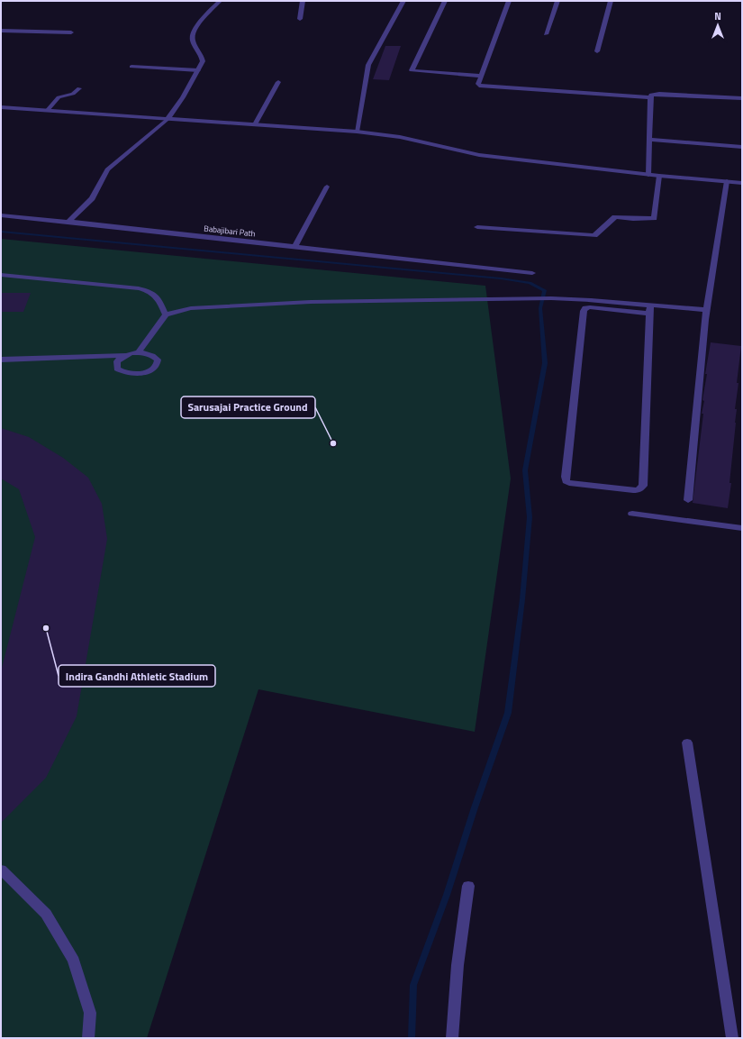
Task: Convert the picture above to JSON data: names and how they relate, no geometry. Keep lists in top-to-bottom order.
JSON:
{
  "streets": {
    "street": ["Babajibari Path"]
  },
  "places": ["Sarusajai Practice Ground", "Indira Gandhi Athletic Stadium"],
  "north": "top"
}
